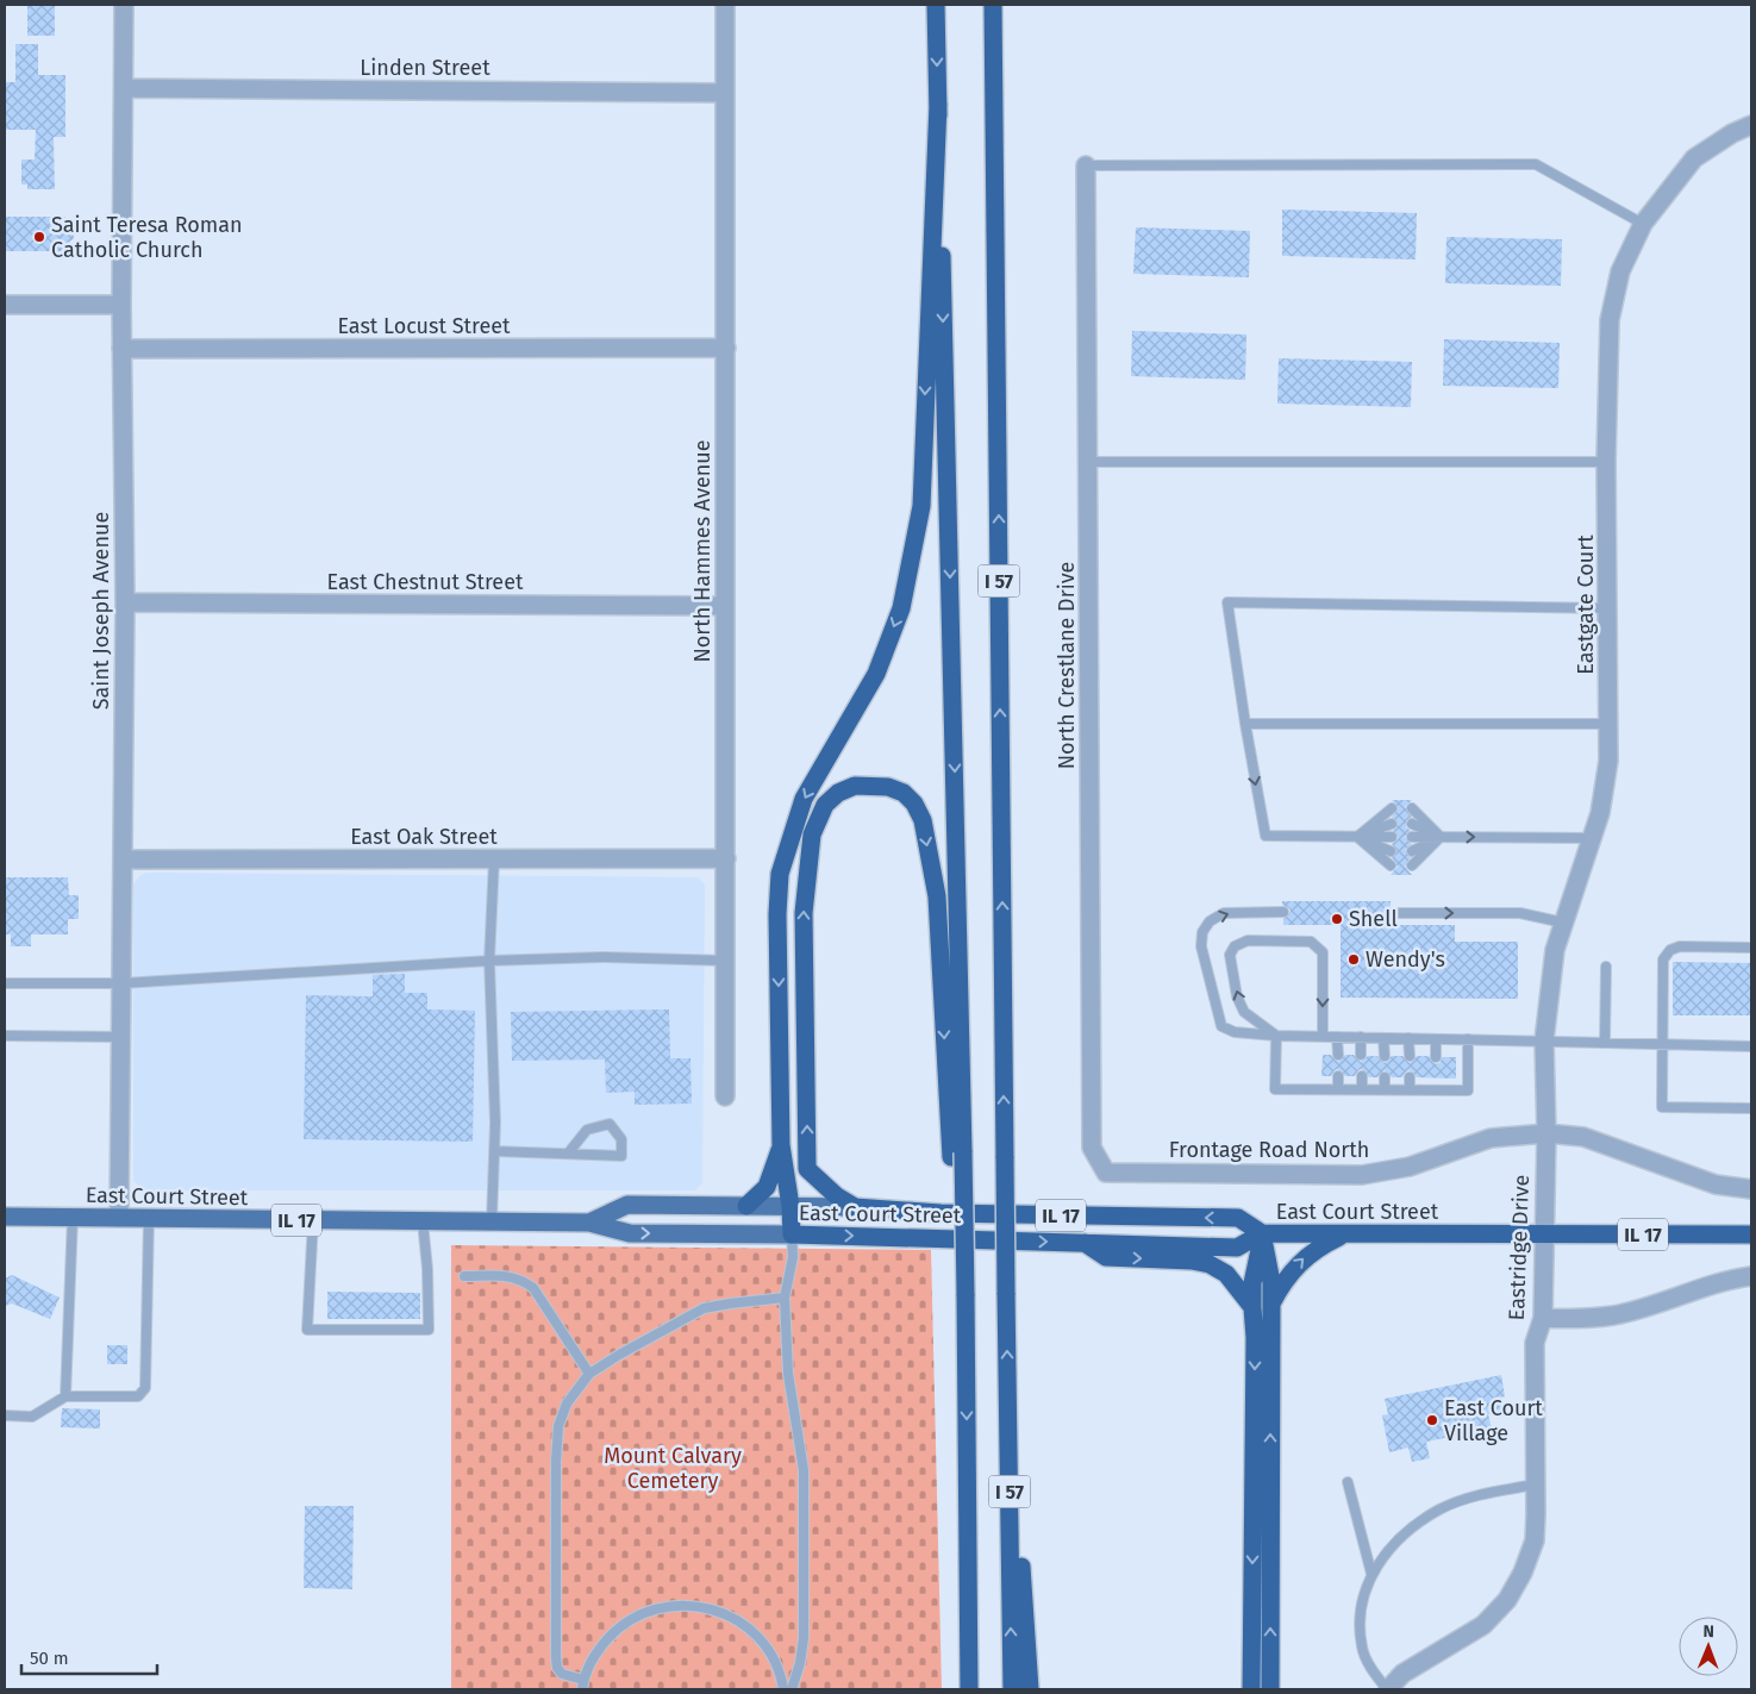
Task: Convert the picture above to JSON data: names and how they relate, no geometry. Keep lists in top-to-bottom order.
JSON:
{
  "streets": {
    "highway": ["I 57", "East Court Street", "IL 17"],
    "street": [
      "Linden Street",
      "East Locust Street",
      "North Hammes Avenue",
      "East Chestnut Street",
      "Eastgate Court",
      "Saint Joseph Avenue",
      "North Crestlane Drive",
      "East Oak Street",
      "Frontage Road North",
      "Eastridge Drive"
    ]
  },
  "crossings": [
    ["Linden Street", "North Hammes Avenue"],
    ["Linden Street", "Saint Joseph Avenue"],
    ["East Locust Street", "North Hammes Avenue"],
    ["East Locust Street", "Saint Joseph Avenue"],
    ["North Hammes Avenue", "East Chestnut Street"],
    ["North Hammes Avenue", "East Oak Street"],
    ["East Chestnut Street", "Saint Joseph Avenue"],
    ["Eastgate Court", "Frontage Road North"],
    ["Eastgate Court", "Eastridge Drive"],
    ["Saint Joseph Avenue", "East Oak Street"],
    ["Saint Joseph Avenue", "East Court Street"],
    ["North Crestlane Drive", "Frontage Road North"],
    ["Frontage Road North", "Eastridge Drive"],
    ["East Court Street", "IL 17"],
    ["East Court Street", "Eastridge Drive"]
  ],
  "parks": ["Mount Calvary Cemetery"],
  "places": [
    "Saint Teresa Roman Catholic Church",
    "Shell",
    "Wendy's",
    "East Court Village"
  ],
  "scale_bar": "50 m",
  "north": "top"
}
